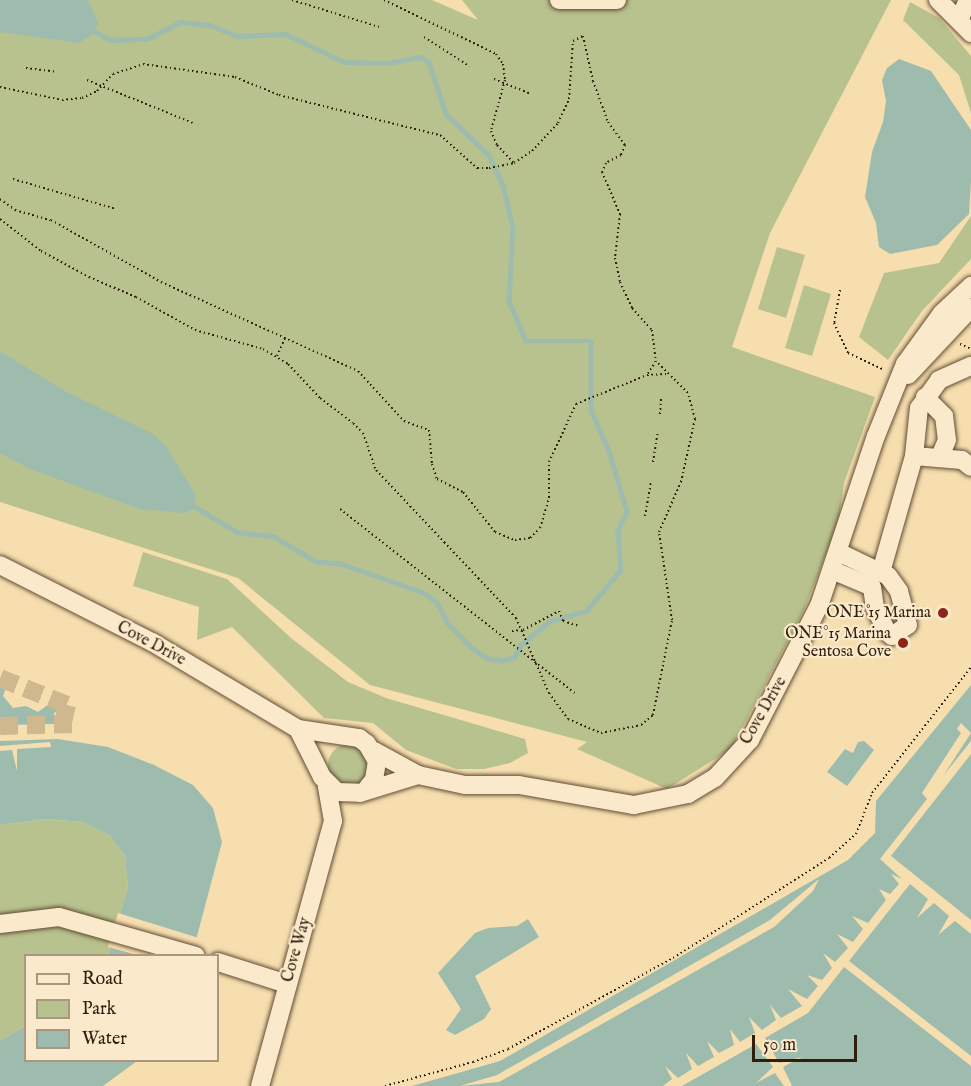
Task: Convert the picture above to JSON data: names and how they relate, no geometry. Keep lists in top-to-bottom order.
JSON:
{
  "streets": {
    "street": ["Cove Drive", "Cove Way"]
  },
  "crossings": [
    ["Cove Drive", "Cove Way"]
  ],
  "places": ["ONE ̊15 Marina", "ONE°15 Marina Sentosa Cove"],
  "legend": ["Road", "Park", "Water"],
  "scale_bar": "50 m"
}
